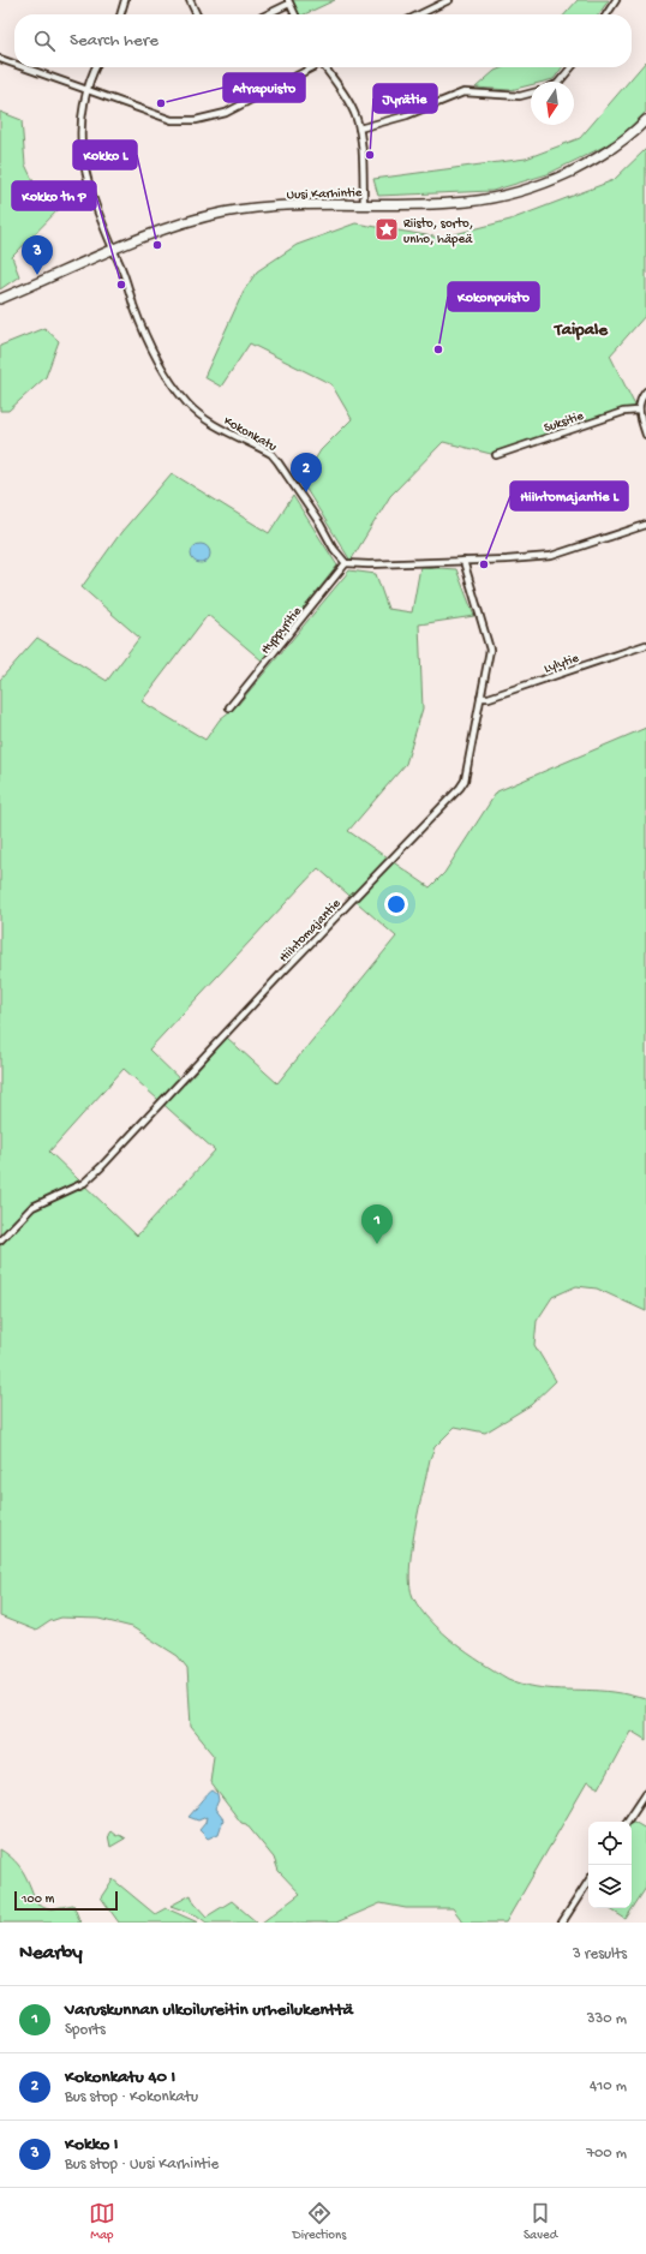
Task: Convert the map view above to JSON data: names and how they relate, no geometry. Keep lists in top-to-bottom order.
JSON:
{
  "streets": {
    "street": [
      "Uusi Karhintie",
      "Suksitie",
      "Kokonkatu",
      "Hyppyritie",
      "Lylytie",
      "Hiihtomajantie"
    ]
  },
  "crossings": [
    ["Uusi Karhintie", "Kokonkatu"],
    ["Kokonkatu", "Hyppyritie"],
    ["Lylytie", "Hiihtomajantie"]
  ],
  "districts": ["Taipale"],
  "places": {
    "other": [
      "Atrapuisto",
      "Jyrätie",
      "Kokko L",
      "Kokko th P",
      "Kokonpuisto",
      "Hiihtomajantie L"
    ],
    "place": ["Riisto, sorto, unho, häpeä"]
  },
  "scale_bar": "100 m",
  "north": "bottom",
  "page": {
    "search": "Search here",
    "pins": ["3", "2", "1"],
    "scale": "100 m",
    "heading": ["Nearby", "3 results"],
    "list": [
      {
        "mark": "1",
        "name": "Varuskunnan ulkoilureitin urheilukenttä",
        "note": "Sports",
        "value": "330 m"
      },
      {
        "mark": "2",
        "name": "Kokonkatu 40 I",
        "note": "Bus stop · Kokonkatu",
        "value": "410 m"
      },
      {
        "mark": "3",
        "name": "Kokko I",
        "note": "Bus stop · Uusi Karhintie",
        "value": "700 m"
      }
    ],
    "nav": ["Map", "Directions", "Saved"]
  }
}
